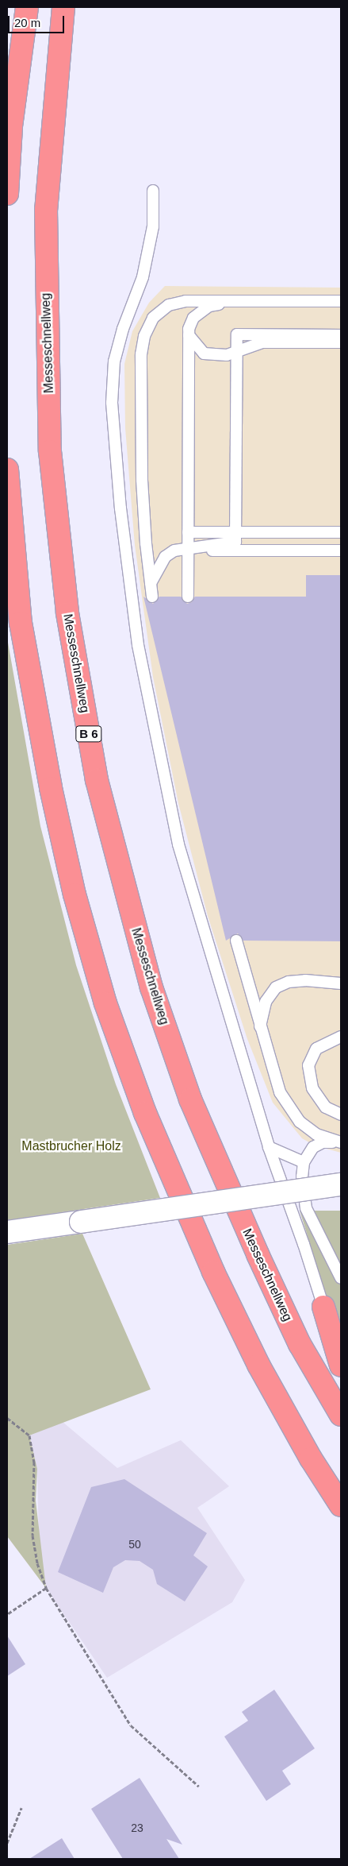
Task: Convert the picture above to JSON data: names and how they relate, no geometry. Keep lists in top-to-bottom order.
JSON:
{
  "streets": {
    "highway": ["Messeschnellweg", "B 6"]
  },
  "parks": ["Mastbrucher Holz"],
  "house_numbers": ["50", "23"],
  "scale_bar": "20 m"
}
